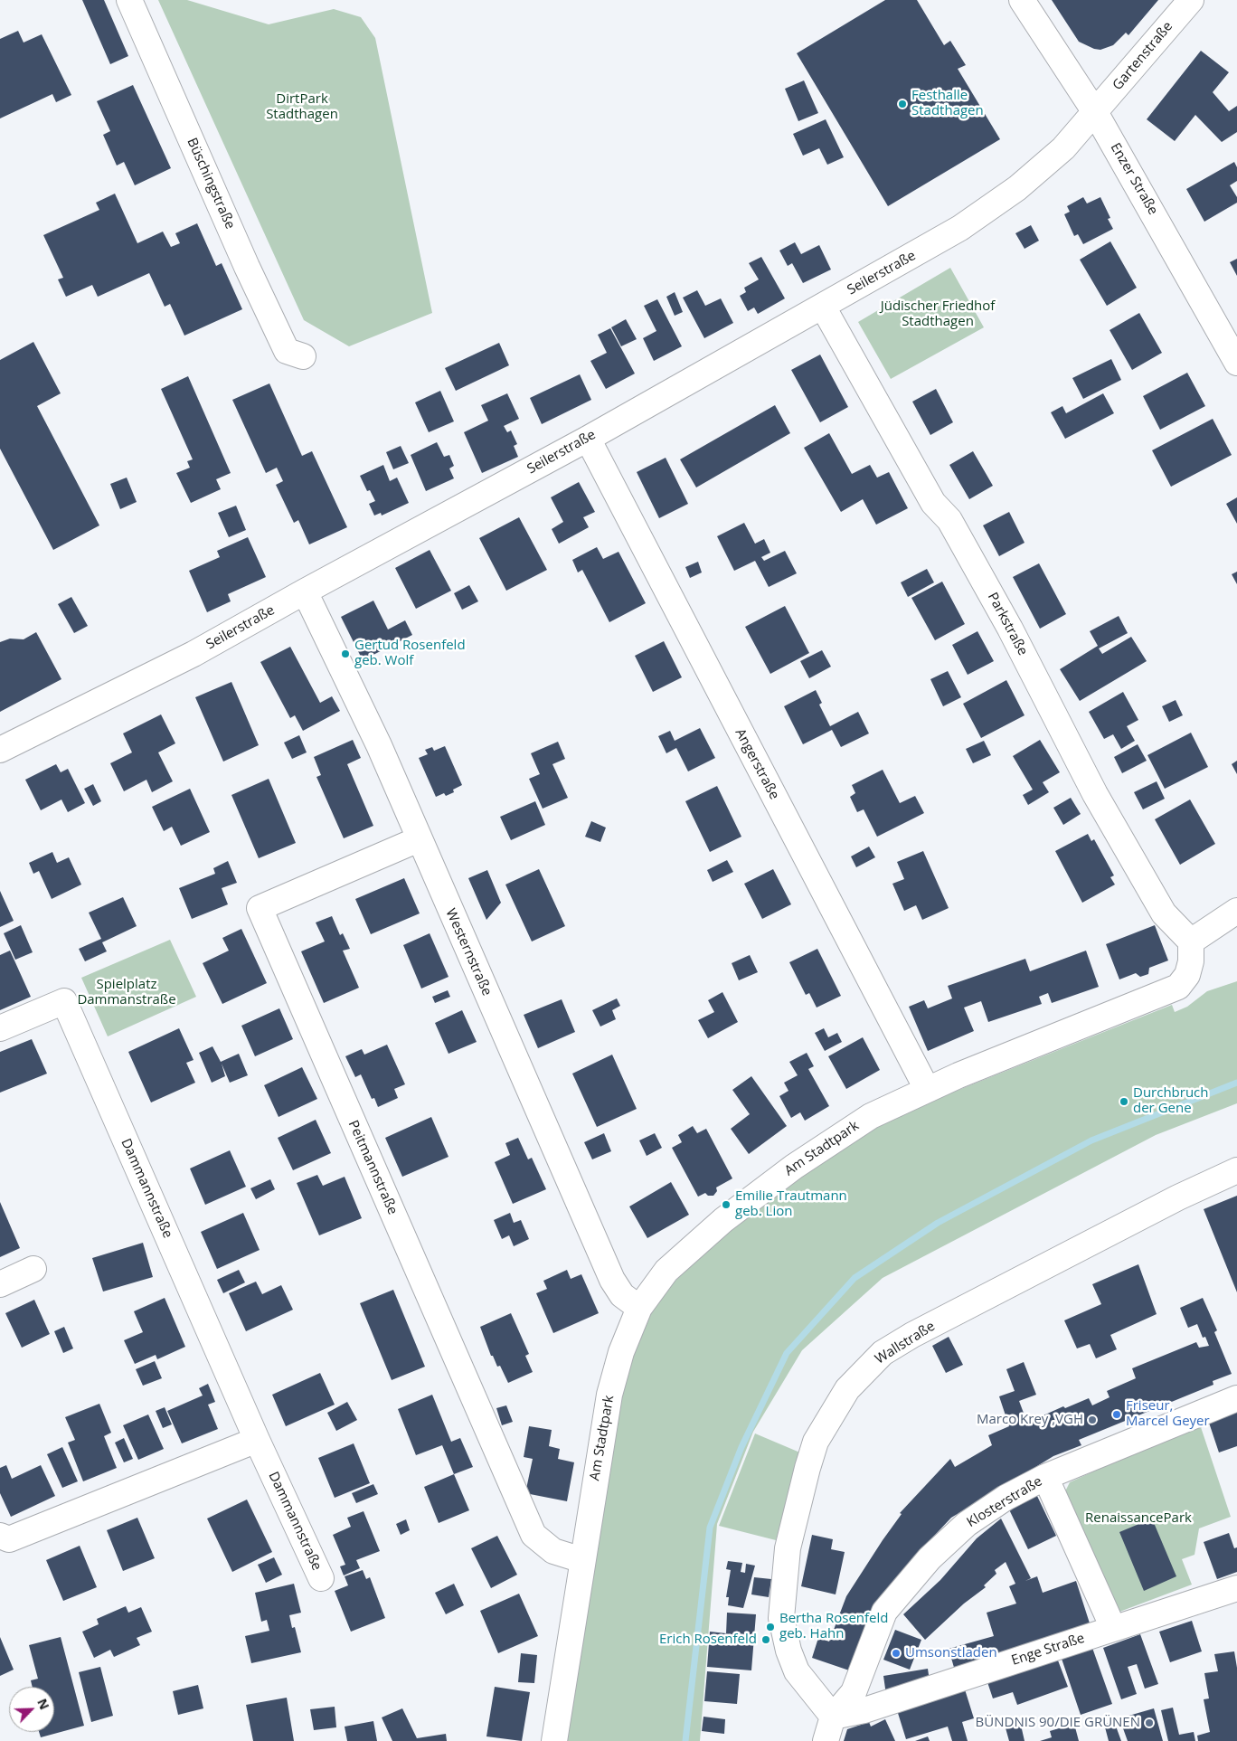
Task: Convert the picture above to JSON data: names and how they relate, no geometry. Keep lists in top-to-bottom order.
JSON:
{
  "streets": {
    "street": [
      "Gartenstraße",
      "Enzer Straße",
      "Büschingstraße",
      "Seilerstraße",
      "Parkstraße",
      "Angerstraße",
      "Westernstraße",
      "Am Stadtpark",
      "Peitmannstraße",
      "Dammannstraße",
      "Wallstraße",
      "Klosterstraße",
      "Enge Straße"
    ]
  },
  "crossings": [
    ["Gartenstraße", "Enzer Straße"],
    ["Gartenstraße", "Seilerstraße"],
    ["Enzer Straße", "Seilerstraße"],
    ["Seilerstraße", "Parkstraße"],
    ["Seilerstraße", "Angerstraße"],
    ["Seilerstraße", "Westernstraße"],
    ["Parkstraße", "Am Stadtpark"],
    ["Angerstraße", "Am Stadtpark"],
    ["Westernstraße", "Am Stadtpark"],
    ["Westernstraße", "Peitmannstraße"],
    ["Am Stadtpark", "Peitmannstraße"],
    ["Wallstraße", "Klosterstraße"],
    ["Wallstraße", "Enge Straße"],
    ["Klosterstraße", "Enge Straße"]
  ],
  "parks": [
    "DirtPark Stadthagen",
    "Jüdischer Friedhof Stadthagen",
    "Spielplatz Dammanstraße",
    "RenaissancePark"
  ],
  "places": [
    "Festhalle Stadthagen",
    "Gertud Rosenfeld geb. Wolf",
    "Durchbruch der Gene",
    "Emilie Trautmann geb. Lion",
    "Friseur, Marcel Geyer",
    "Marco Krey ,VGH",
    "Bertha Rosenfeld geb. Hahn",
    "Erich Rosenfeld",
    "Umsonstladen",
    "BÜNDNIS 90/DIE GRÜNEN"
  ],
  "north": "top right"
}
